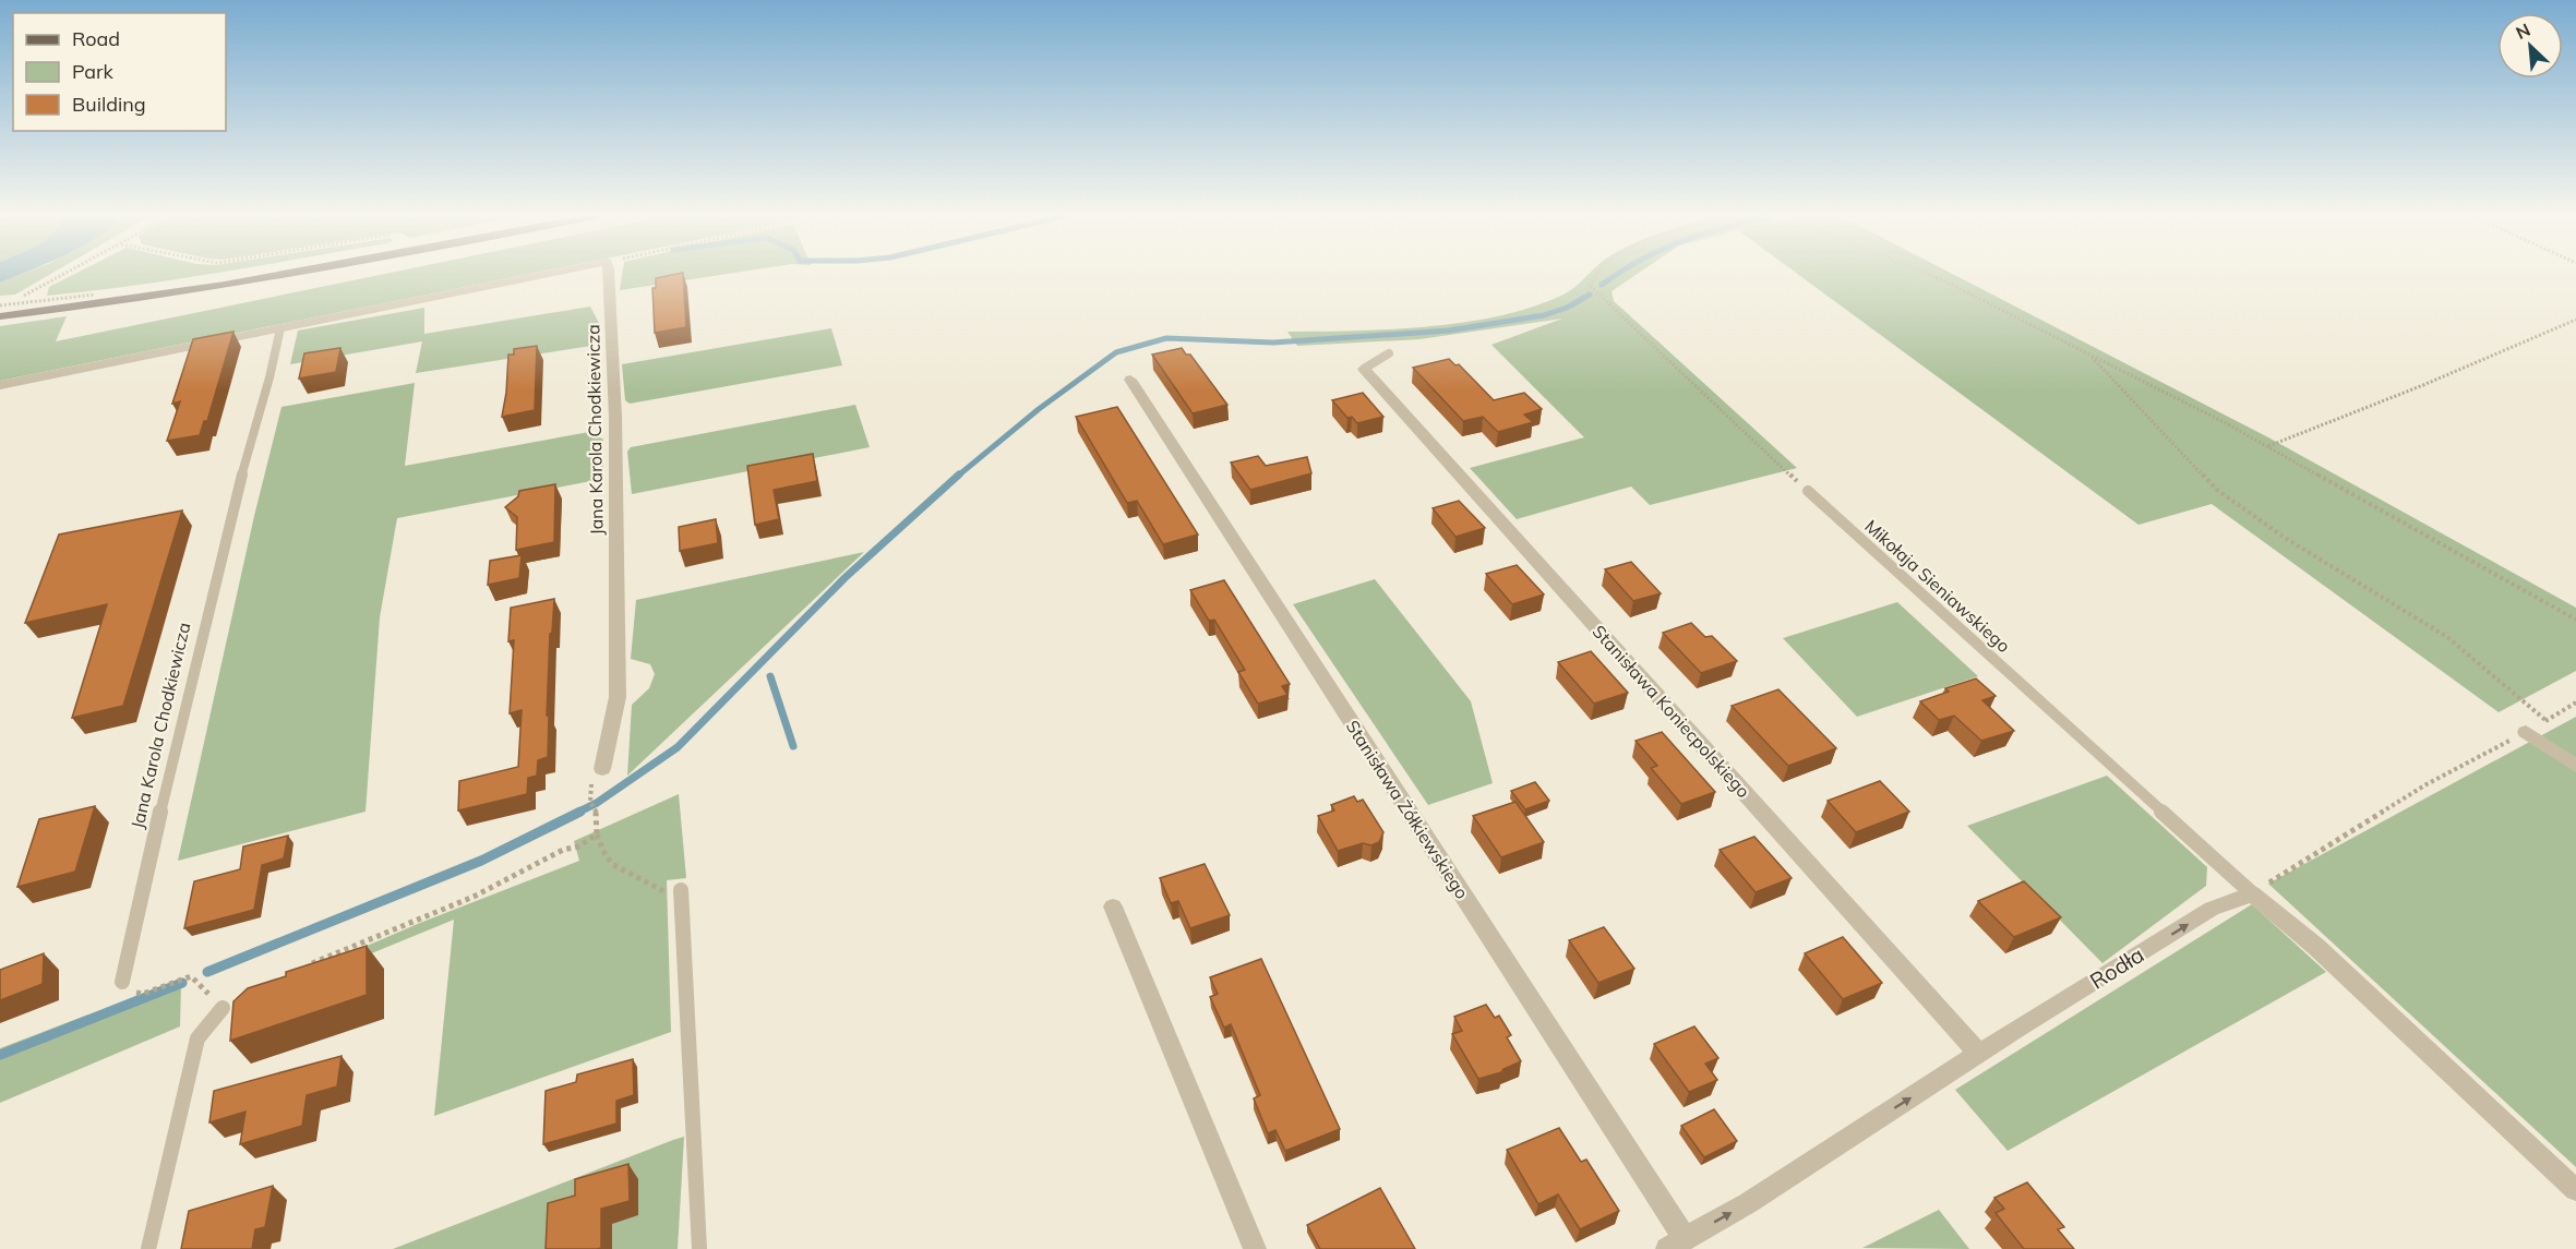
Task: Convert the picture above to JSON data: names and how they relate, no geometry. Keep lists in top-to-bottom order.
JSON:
{
  "streets": {
    "street": [
      "Jana Karola Chodkiewicza",
      "Stanisława Koniecpolskiego",
      "Stanisława Żółkiewskiego",
      "Rodła"
    ],
    "lane": ["Mikołaja Sieniawskiego"]
  },
  "crossings": [
    ["Mikołaja Sieniawskiego", "Rodła"],
    ["Stanisława Koniecpolskiego", "Rodła"],
    ["Stanisława Żółkiewskiego", "Rodła"]
  ],
  "one_way": ["Rodła"],
  "legend": ["Road", "Park", "Building"],
  "north": "top left"
}
